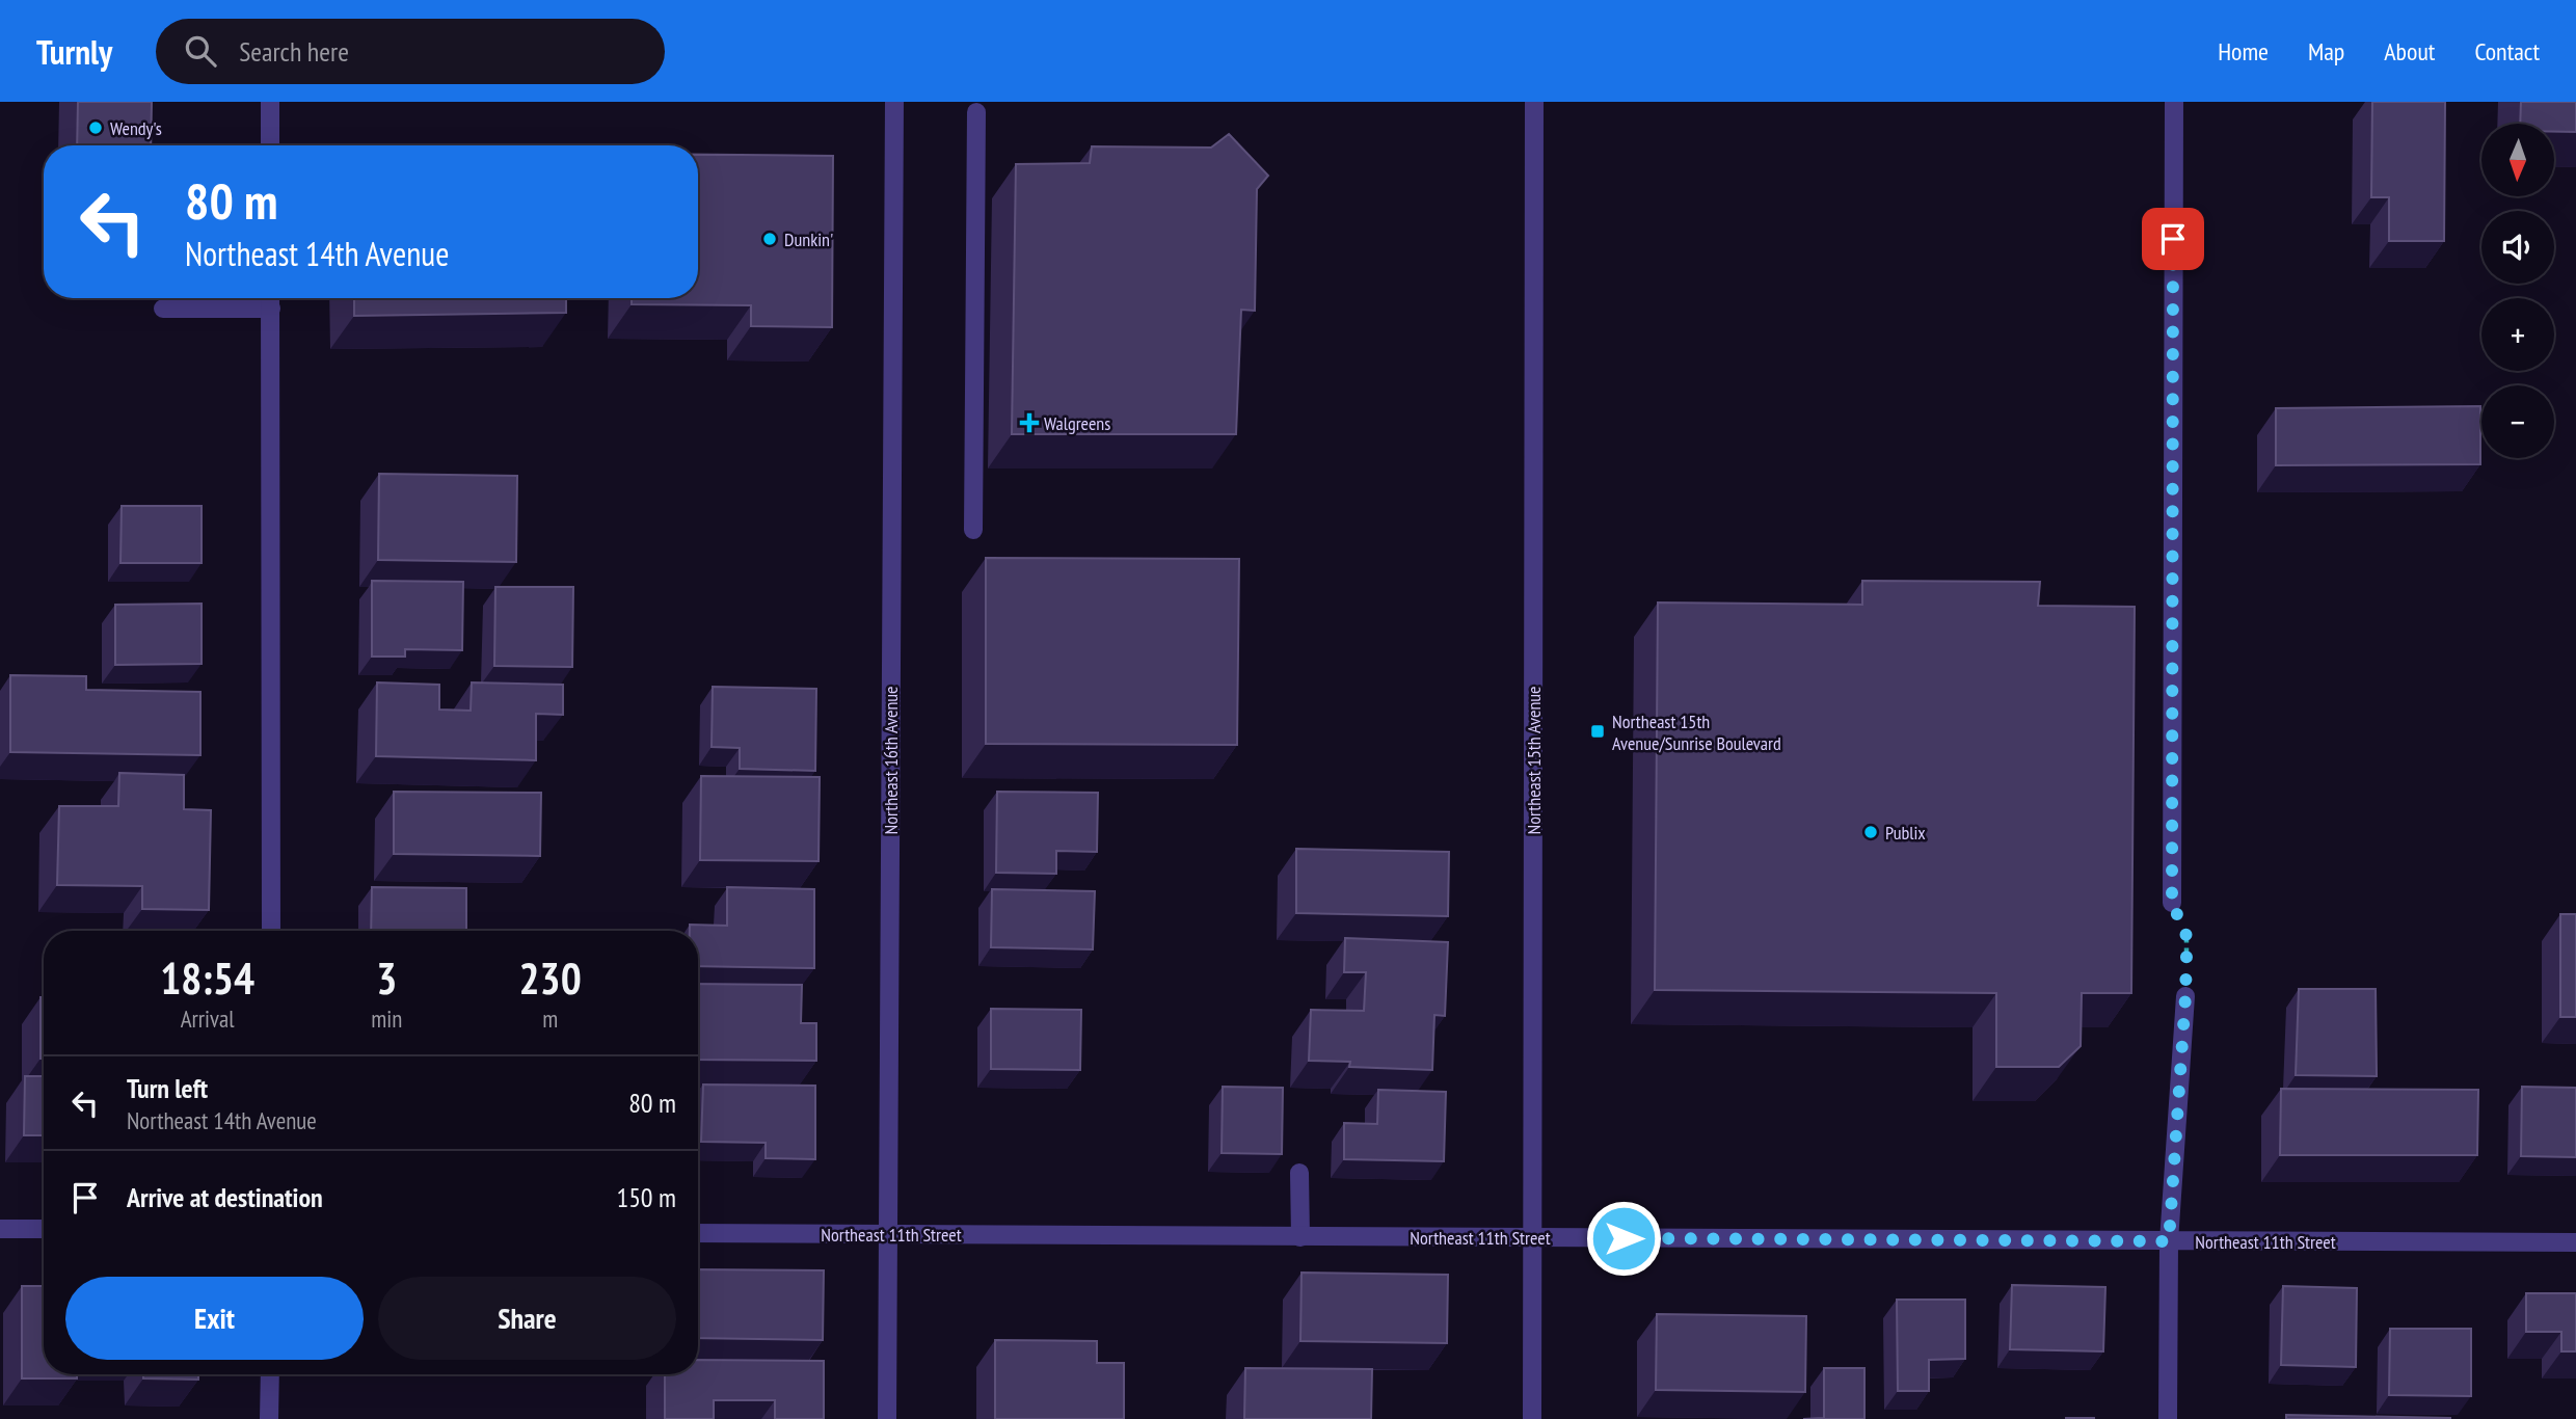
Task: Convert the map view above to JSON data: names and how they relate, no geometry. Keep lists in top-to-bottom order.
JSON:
{
  "streets": {
    "street": ["Northeast 16th Avenue", "Northeast 15th Avenue", "Northeast 11th Street"]
  },
  "crossings": [
    ["Northeast 16th Avenue", "Northeast 11th Street"],
    ["Northeast 15th Avenue", "Northeast 11th Street"]
  ],
  "places": {
    "other": ["Wendy's", "Dunkin'", "Publix"],
    "health": ["Walgreens"],
    "transit": ["Northeast 15th Avenue/Sunrise Boulevard"]
  },
  "north": "bottom",
  "page": {
    "header": "Turnly",
    "search": "Search here",
    "nav": [
      "Home",
      "Map",
      "About",
      "Contact"
    ],
    "map_buttons": ["+", "−"],
    "turn": ["80 m", "Northeast 14th Avenue"],
    "eta": [
      "18:54",
      "Arrival",
      "3",
      "min",
      "230",
      "m"
    ],
    "list": [
      {
        "name": "Turn left",
        "note": "Northeast 14th Avenue",
        "value": "80 m"
      },
      {
        "name": "Arrive at destination",
        "value": "150 m"
      }
    ],
    "buttons": ["Exit", "Share"]
  }
}
